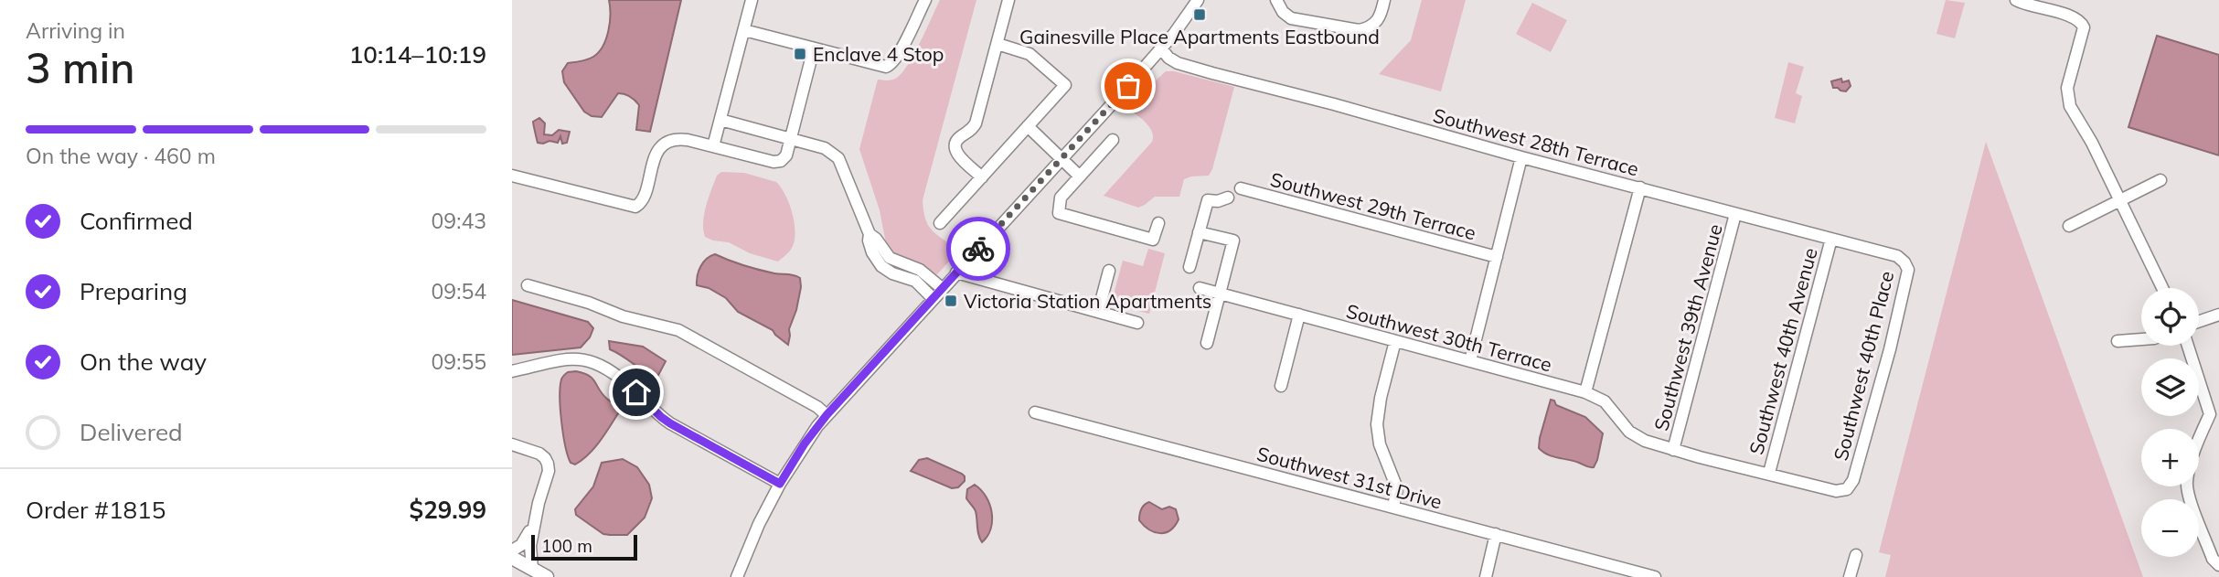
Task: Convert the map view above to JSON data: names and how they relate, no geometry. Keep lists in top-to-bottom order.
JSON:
{
  "streets": {
    "street": [
      "Southwest 28th Terrace",
      "Southwest 29th Terrace",
      "Southwest 39th Avenue",
      "Southwest 30th Terrace",
      "Southwest 40th Avenue",
      "Southwest 40th Place",
      "Southwest 31st Drive"
    ]
  },
  "crossings": [
    ["Southwest 28th Terrace", "Southwest 39th Avenue"],
    ["Southwest 28th Terrace", "Southwest 40th Avenue"],
    ["Southwest 28th Terrace", "Southwest 40th Place"],
    ["Southwest 39th Avenue", "Southwest 30th Terrace"],
    ["Southwest 39th Avenue", "Southwest 40th Place"],
    ["Southwest 30th Terrace", "Southwest 40th Place"],
    ["Southwest 40th Avenue", "Southwest 40th Place"]
  ],
  "places": {
    "transit": ["Gainesville Place Apartments Eastbound", "Enclave 4 Stop", "Victoria Station Apartments"]
  },
  "scale_bar": "100 m",
  "page": {
    "heading": ["3 min", "Arriving in", "10:14–10:19"],
    "panel": ["Order #1815", "$29.99"],
    "bar": "On the way · 460 m",
    "list": [
      ["Confirmed", "09:43"],
      ["Preparing", "09:54"],
      ["On the way", "09:55"],
      "Delivered"
    ],
    "map_buttons": ["+", "−"],
    "scale": "100 m"
  }
}
